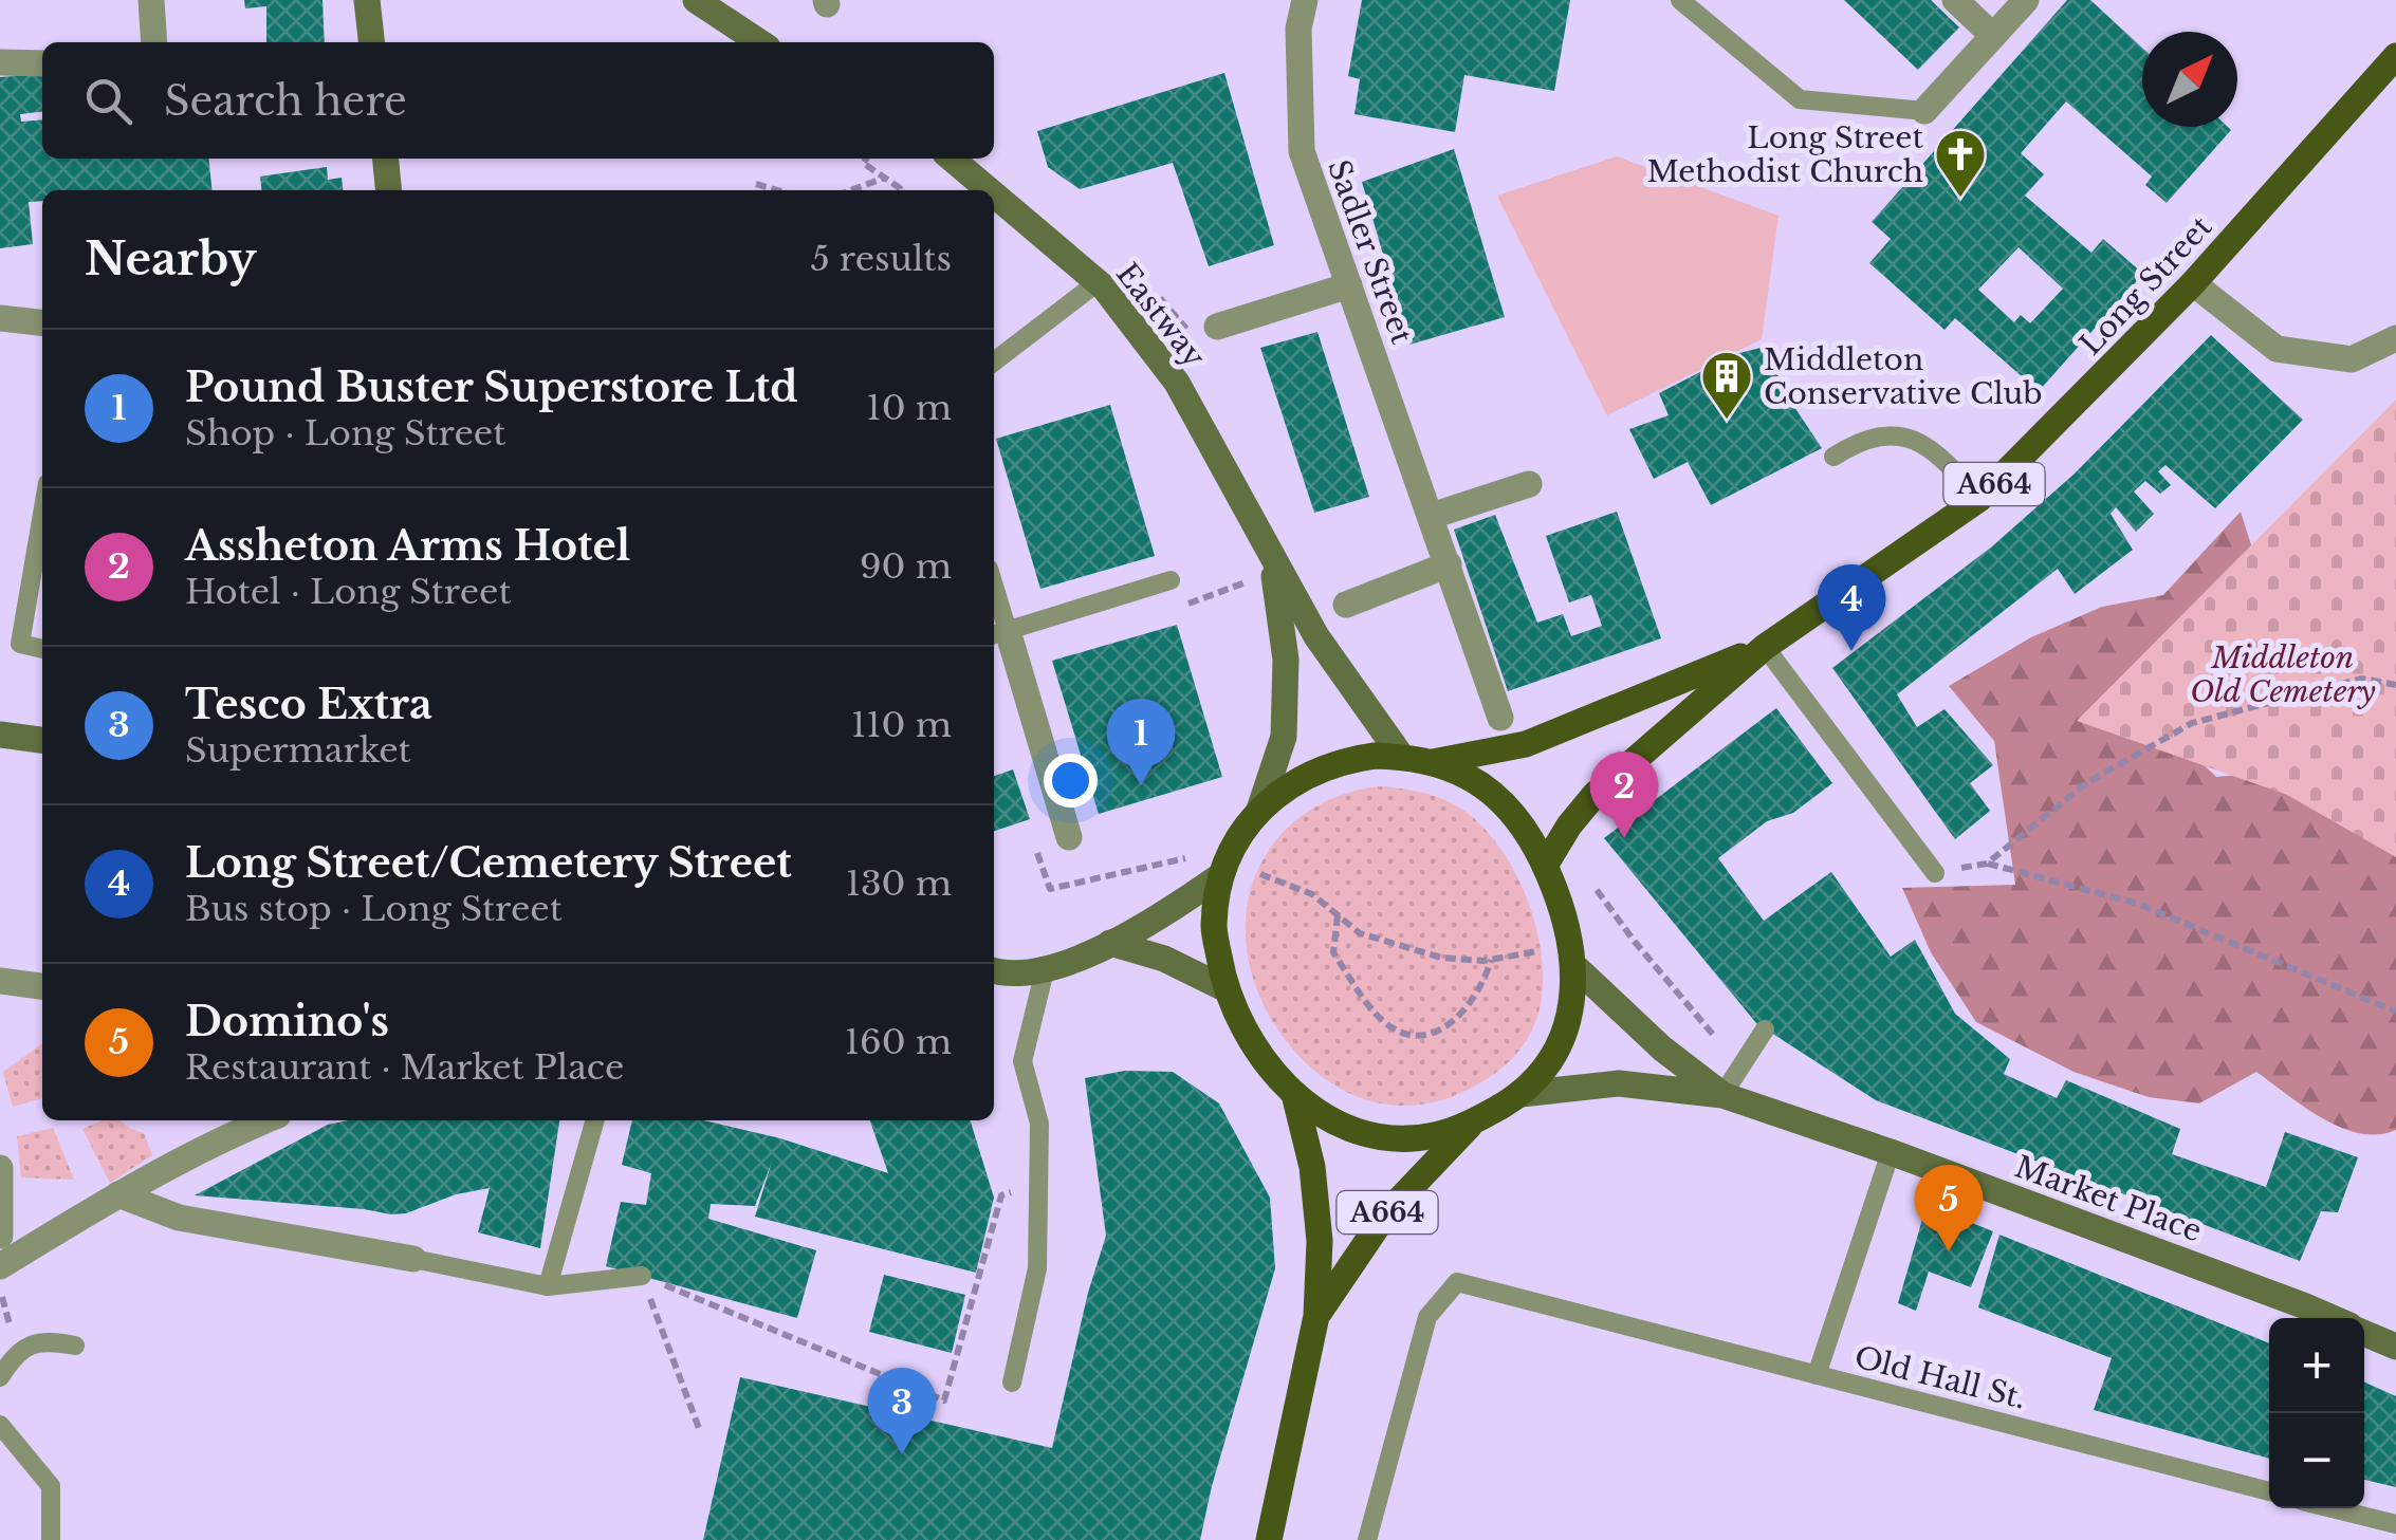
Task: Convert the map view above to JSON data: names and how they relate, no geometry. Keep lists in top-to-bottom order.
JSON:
{
  "streets": {
    "main road": ["Long Street", "A664"],
    "street": ["Sadler Street", "Eastway", "Market Place"],
    "lane": ["Old Hall St."]
  },
  "crossings": [
    ["Long Street", "A664"],
    ["Eastway", "A664"],
    ["A664", "Market Place"],
    ["Market Place", "Old Hall St."]
  ],
  "parks": ["Middleton Old Cemetery"],
  "places": {
    "church": ["Long Street Methodist Church"],
    "building": ["Middleton Conservative Club"]
  },
  "north": "top right",
  "page": {
    "search": "Search here",
    "heading": ["Nearby", "5 results"],
    "list": [
      {
        "mark": "1",
        "name": "Pound Buster Superstore Ltd",
        "note": "Shop · Long Street",
        "value": "10 m"
      },
      {
        "mark": "2",
        "name": "Assheton Arms Hotel",
        "note": "Hotel · Long Street",
        "value": "90 m"
      },
      {
        "mark": "3",
        "name": "Tesco Extra",
        "note": "Supermarket",
        "value": "110 m"
      },
      {
        "mark": "4",
        "name": "Long Street/Cemetery Street",
        "note": "Bus stop · Long Street",
        "value": "130 m"
      },
      {
        "mark": "5",
        "name": "Domino's",
        "note": "Restaurant · Market Place",
        "value": "160 m"
      }
    ],
    "pins": [
      "4",
      "1",
      "2",
      "5",
      "3"
    ],
    "map_buttons": ["+", "−"]
  }
}
